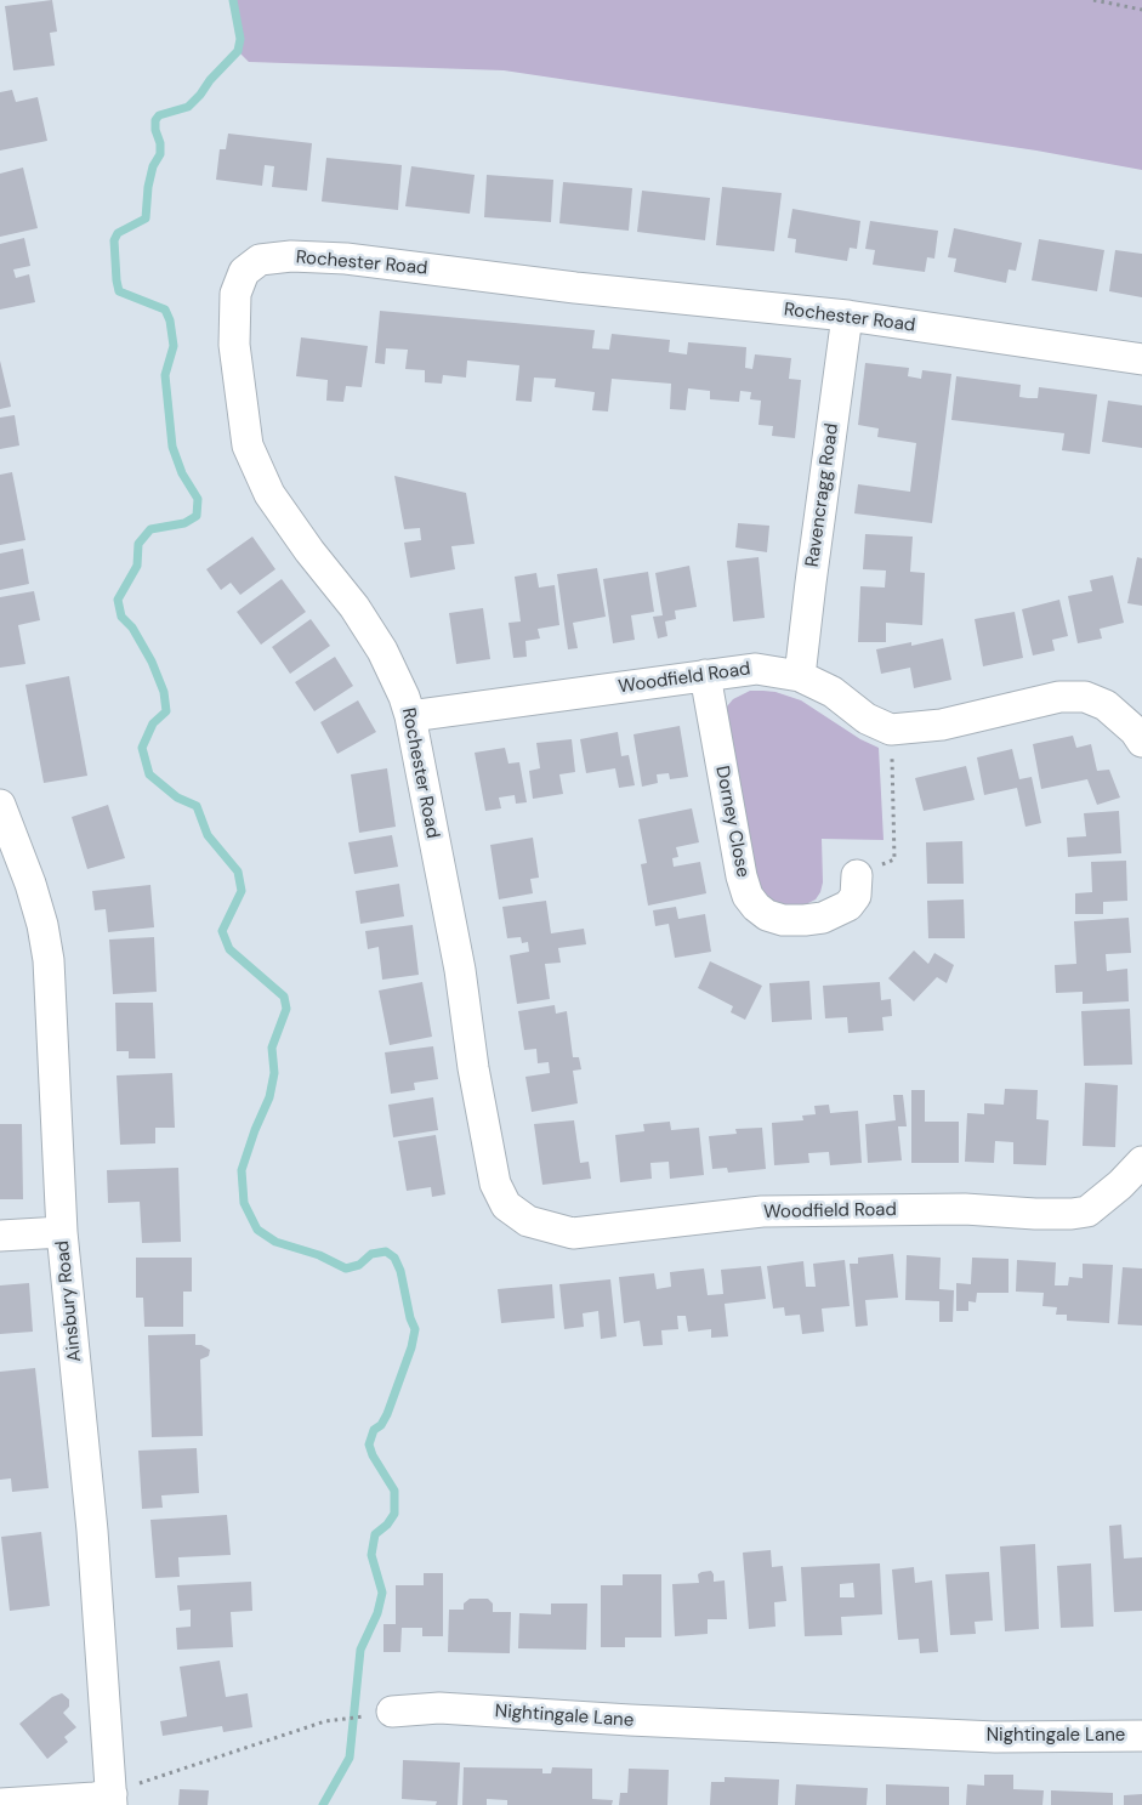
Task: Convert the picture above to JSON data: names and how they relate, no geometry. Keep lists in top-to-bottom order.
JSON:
{
  "streets": {
    "street": [
      "Rochester Road",
      "Ravencragg Road",
      "Woodfield Road",
      "Dorney Close",
      "Ainsbury Road",
      "Nightingale Lane"
    ]
  },
  "crossings": [
    ["Rochester Road", "Ravencragg Road"],
    ["Rochester Road", "Woodfield Road"],
    ["Ravencragg Road", "Woodfield Road"],
    ["Woodfield Road", "Dorney Close"]
  ]
}
